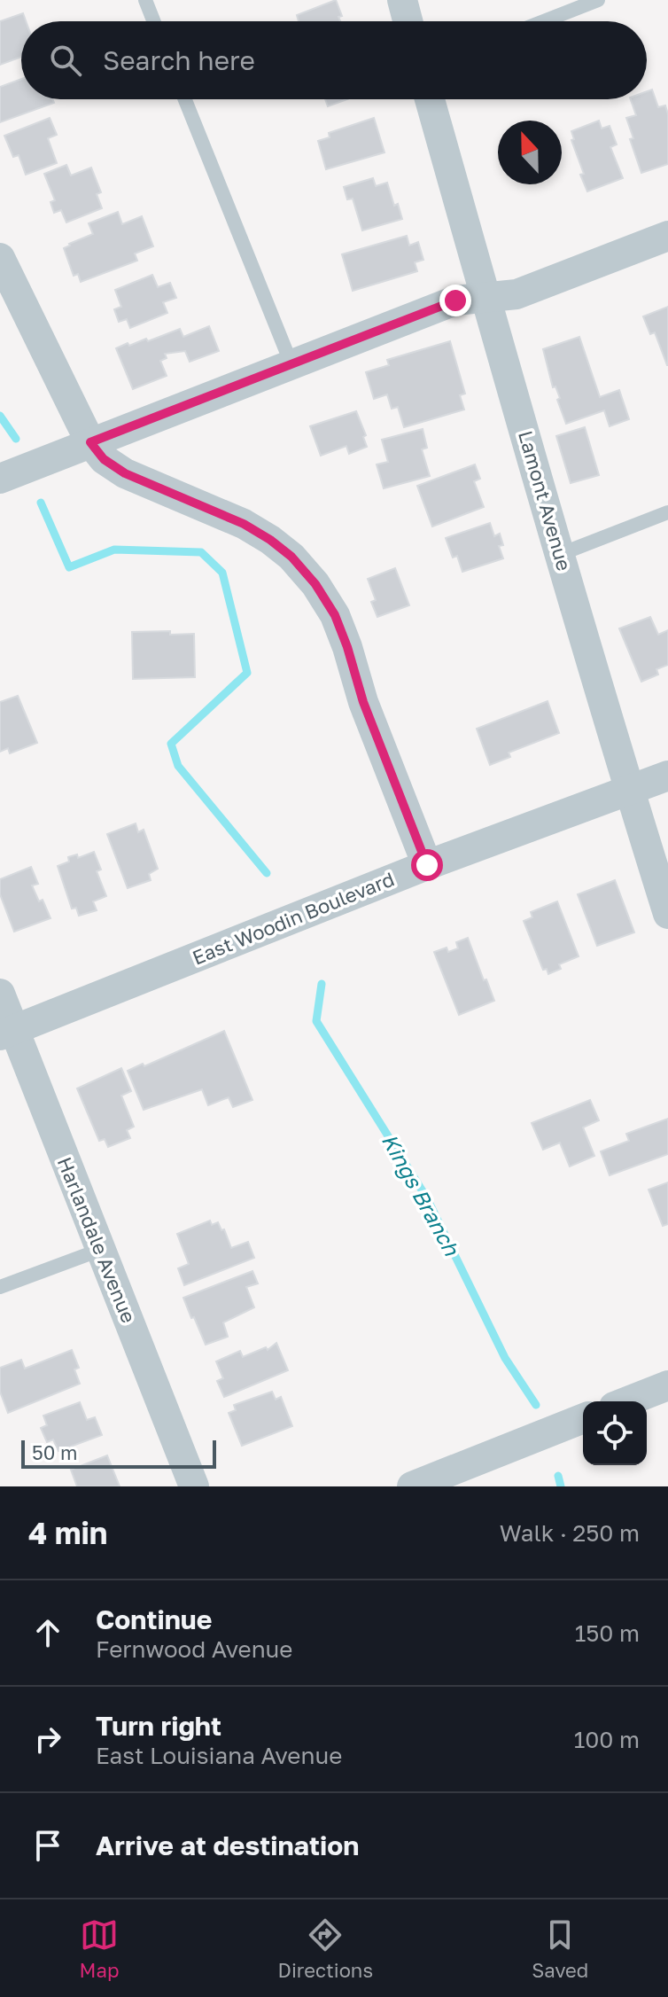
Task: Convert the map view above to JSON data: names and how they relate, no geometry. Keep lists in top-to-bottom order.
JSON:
{
  "streets": {
    "street": ["Lamont Avenue", "East Woodin Boulevard", "Harlandale Avenue"]
  },
  "crossings": [
    ["Lamont Avenue", "East Woodin Boulevard"],
    ["East Woodin Boulevard", "Harlandale Avenue"]
  ],
  "water": ["Kings Branch"],
  "scale_bar": "50 m",
  "north": "top",
  "page": {
    "search": "Search here",
    "scale": "50 m",
    "heading": ["4 min", "Walk · 250 m"],
    "list": [
      ["Continue", "Fernwood Avenue", "150 m"],
      ["Turn right", "East Louisiana Avenue", "100 m"],
      "Arrive at destination"
    ],
    "nav": ["Map", "Directions", "Saved"]
  }
}
